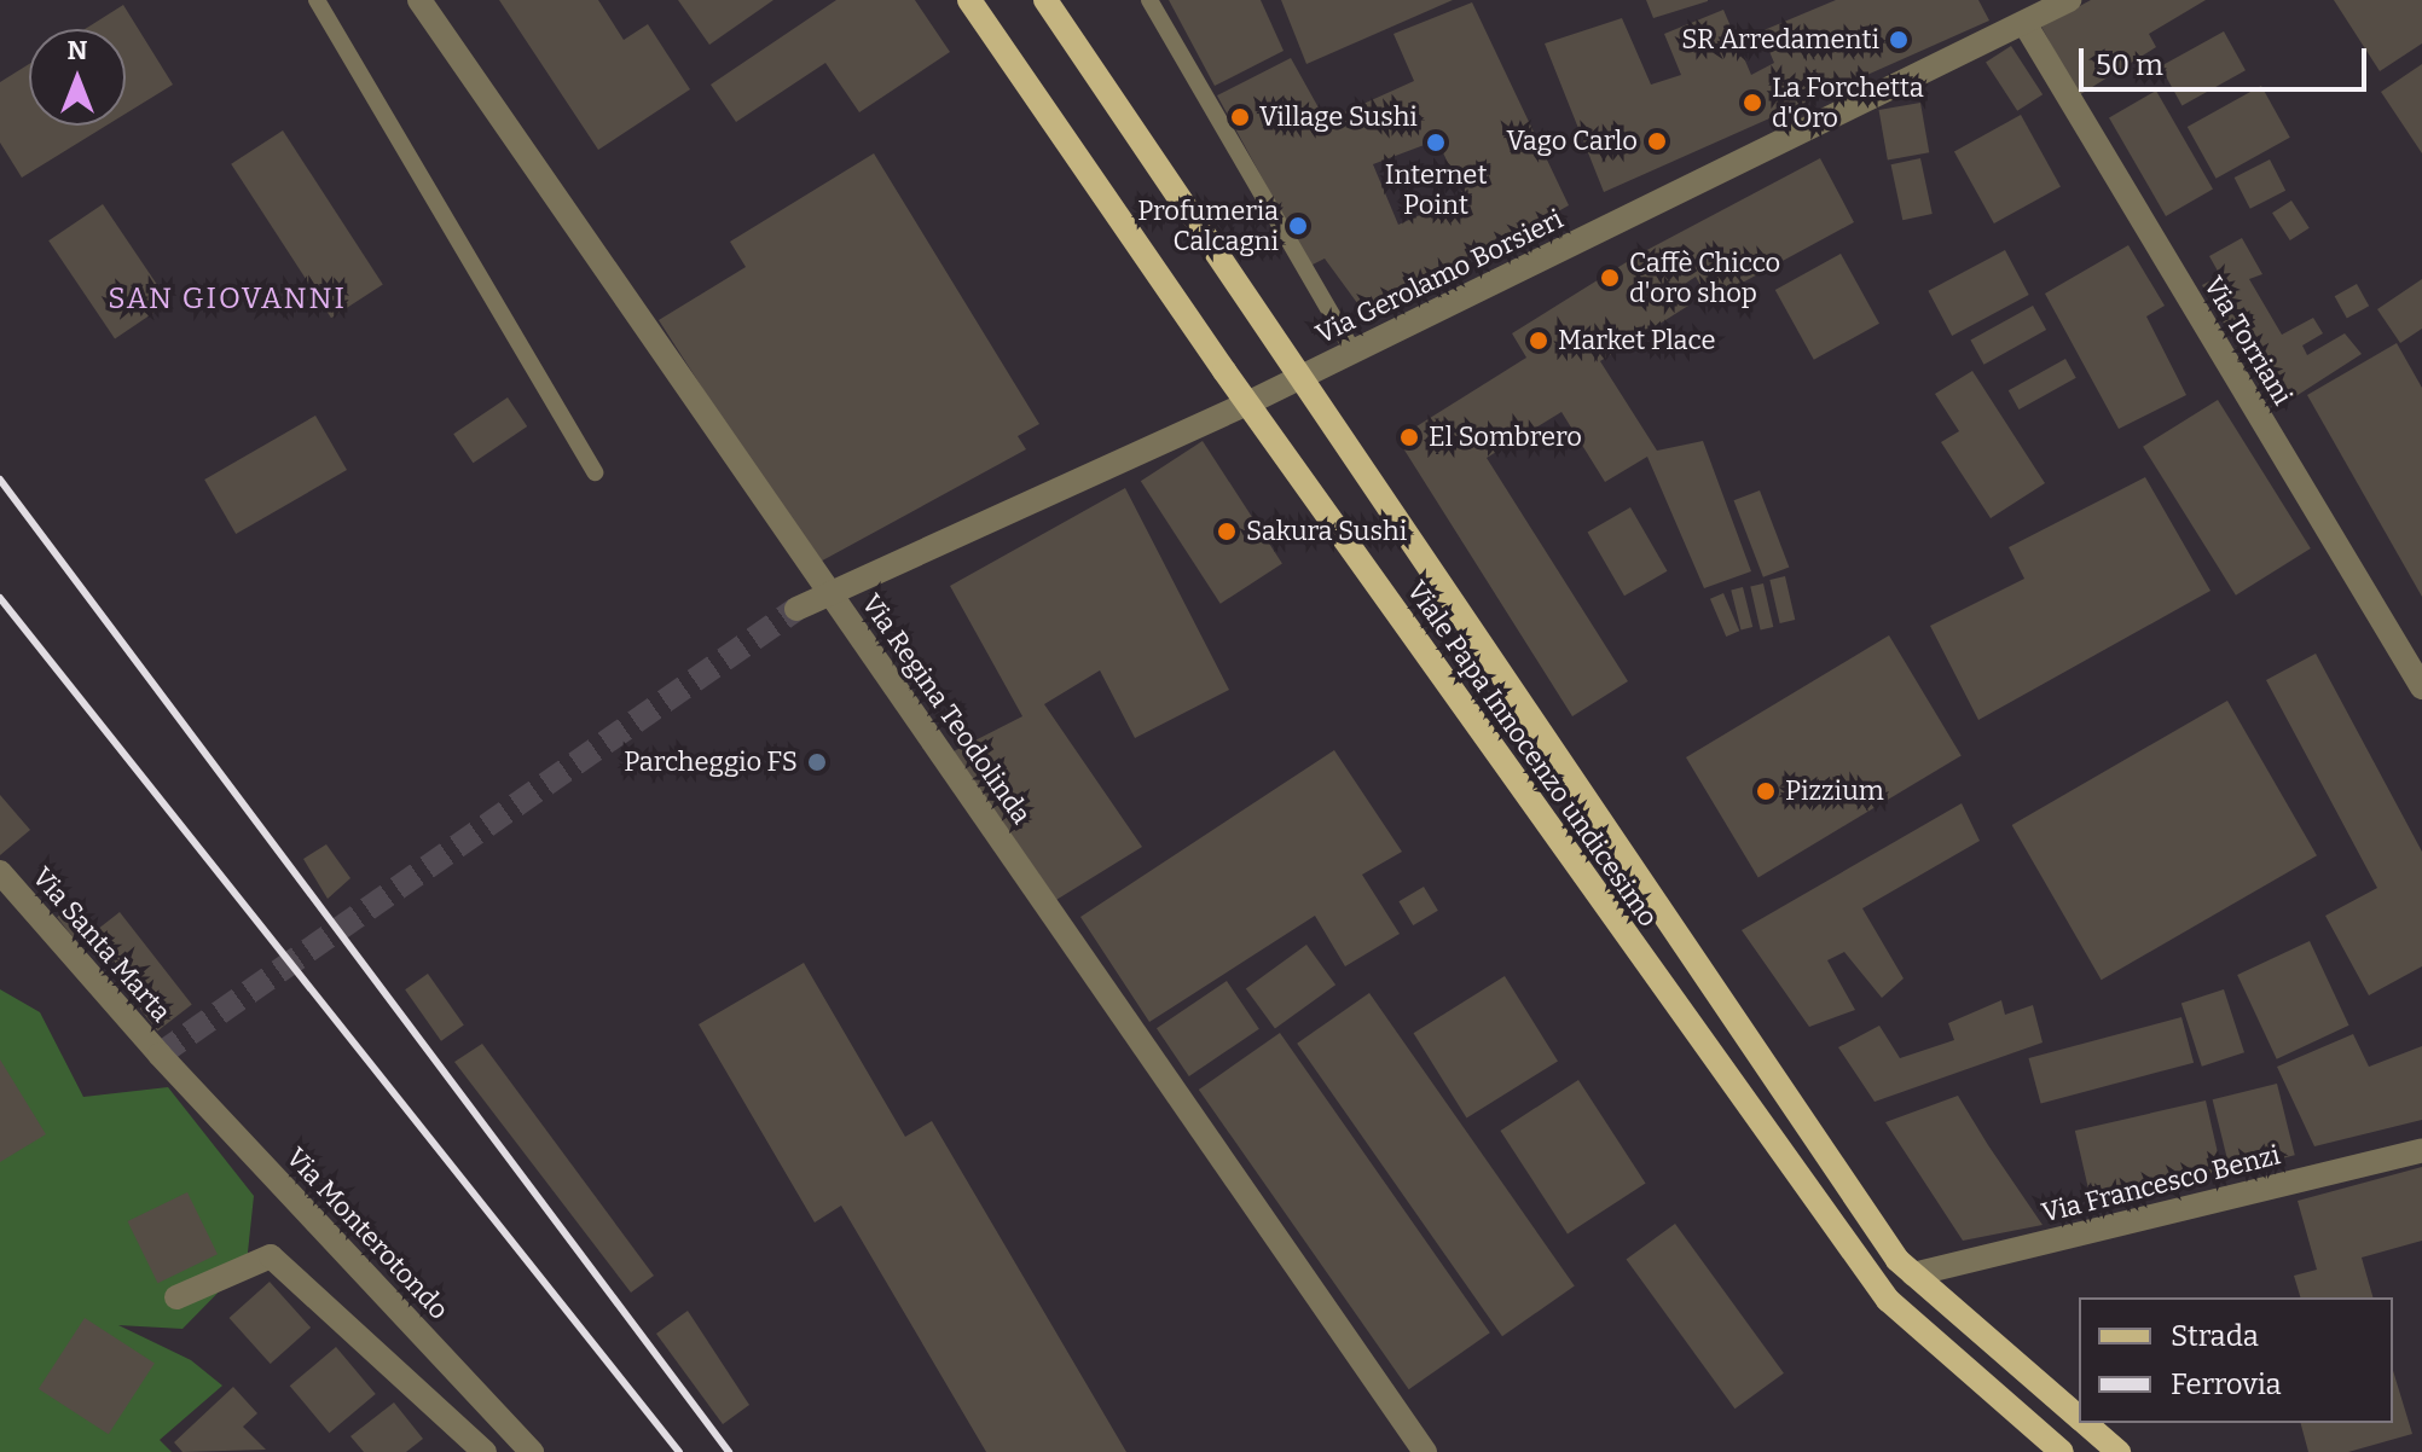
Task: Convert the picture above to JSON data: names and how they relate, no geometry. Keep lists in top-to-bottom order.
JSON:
{
  "streets": {
    "main road": ["Viale Papa Innocenzo undicesimo"],
    "street": [
      "Via Gerolamo Borsieri",
      "Via Torriani",
      "Via Regina Teodolinda",
      "Via Santa Marta",
      "Via Francesco Benzi",
      "Via Monterotondo"
    ]
  },
  "crossings": [
    ["Via Gerolamo Borsieri", "Via Torriani"],
    ["Via Gerolamo Borsieri", "Via Regina Teodolinda"],
    ["Via Gerolamo Borsieri", "Viale Papa Innocenzo undicesimo"],
    ["Viale Papa Innocenzo undicesimo", "Via Francesco Benzi"],
    ["Via Santa Marta", "Via Monterotondo"]
  ],
  "districts": ["SAN GIOVANNI"],
  "places": [
    "SR Arredamenti",
    "La Forchetta d'Oro",
    "Village Sushi",
    "Vago Carlo",
    "Internet Point",
    "Profumeria Calcagni",
    "Caffè Chicco d'oro shop",
    "Market Place",
    "El Sombrero",
    "Sakura Sushi",
    "Parcheggio FS",
    "Pizzium"
  ],
  "legend": ["Strada", "Ferrovia"],
  "scale_bar": "50 m",
  "north": "top"
}
